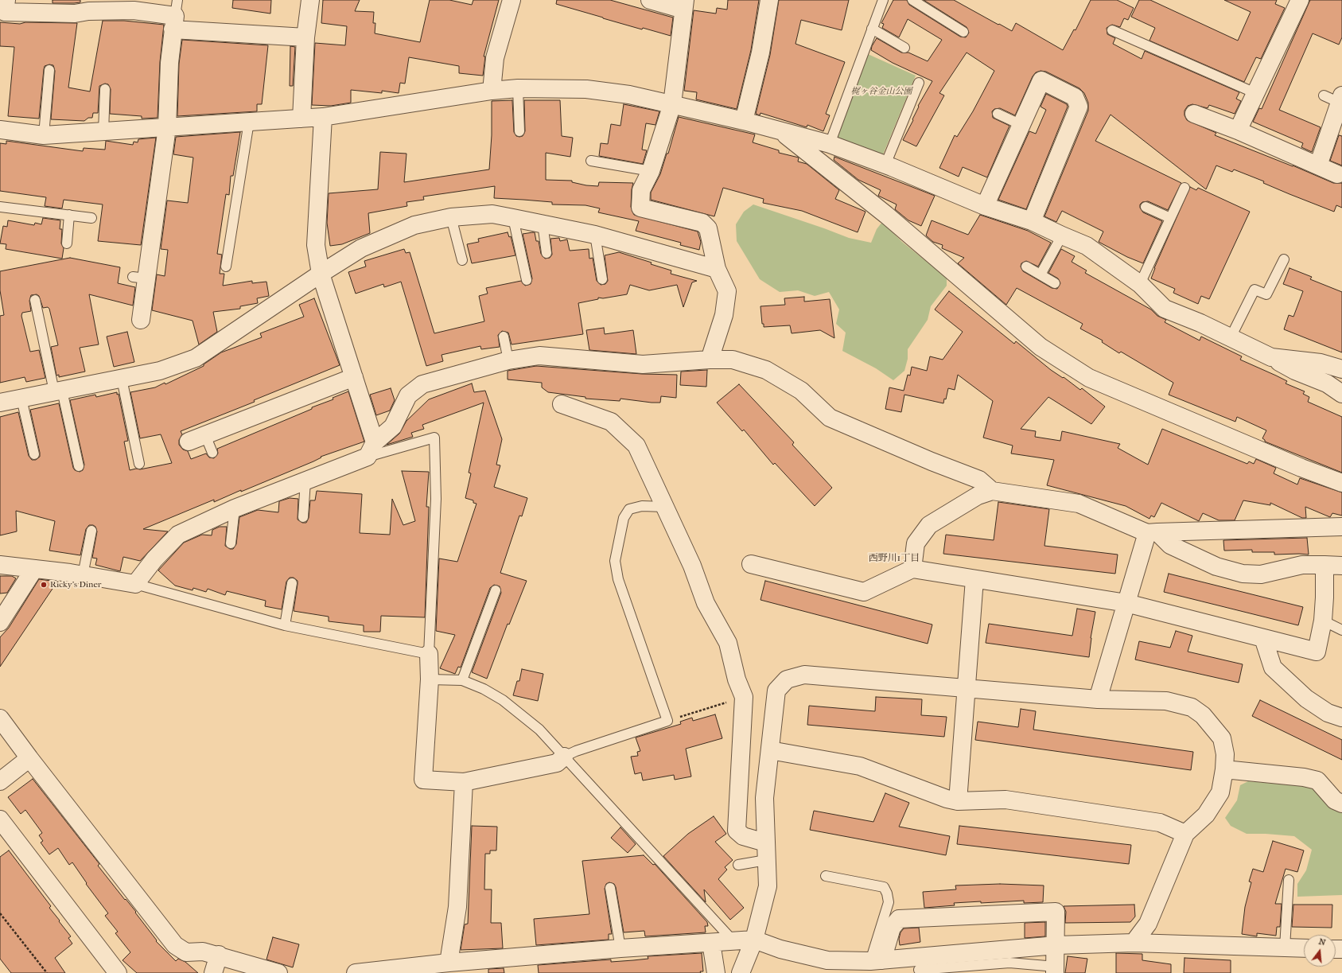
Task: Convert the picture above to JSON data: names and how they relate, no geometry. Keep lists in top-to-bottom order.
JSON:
{
  "districts": ["西野川1丁目"],
  "parks": ["梶ヶ谷金山公園"],
  "places": ["Ricky's Diner"],
  "north": "top"
}
